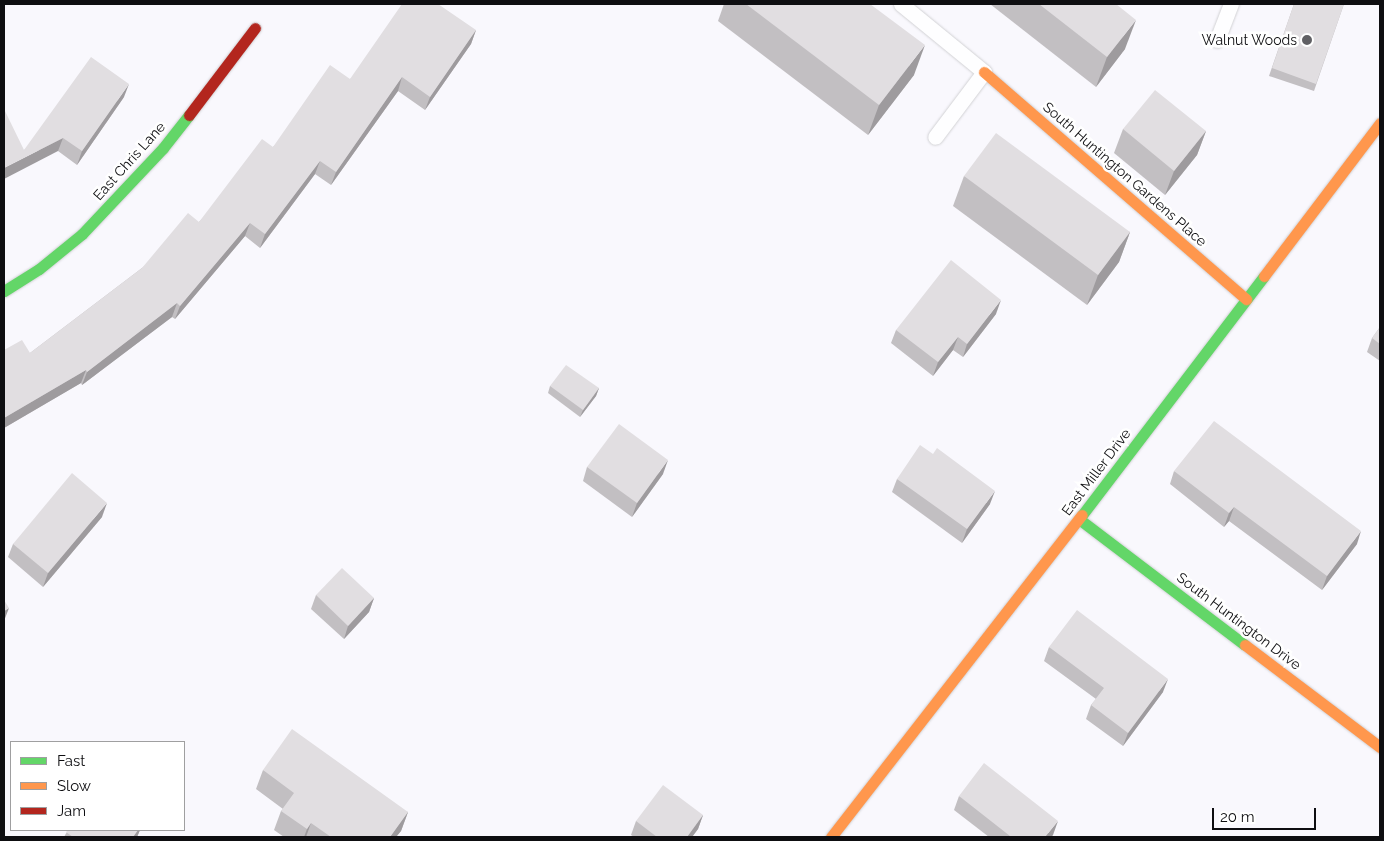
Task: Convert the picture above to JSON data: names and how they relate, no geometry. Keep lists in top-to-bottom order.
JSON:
{
  "streets": {
    "street": [
      "East Chris Lane",
      "South Huntington Gardens Place",
      "East Miller Drive",
      "South Huntington Drive"
    ]
  },
  "crossings": [
    ["South Huntington Gardens Place", "East Miller Drive"],
    ["East Miller Drive", "South Huntington Drive"]
  ],
  "places": ["Walnut Woods"],
  "legend": ["Fast", "Slow", "Jam"],
  "scale_bar": "20 m"
}
